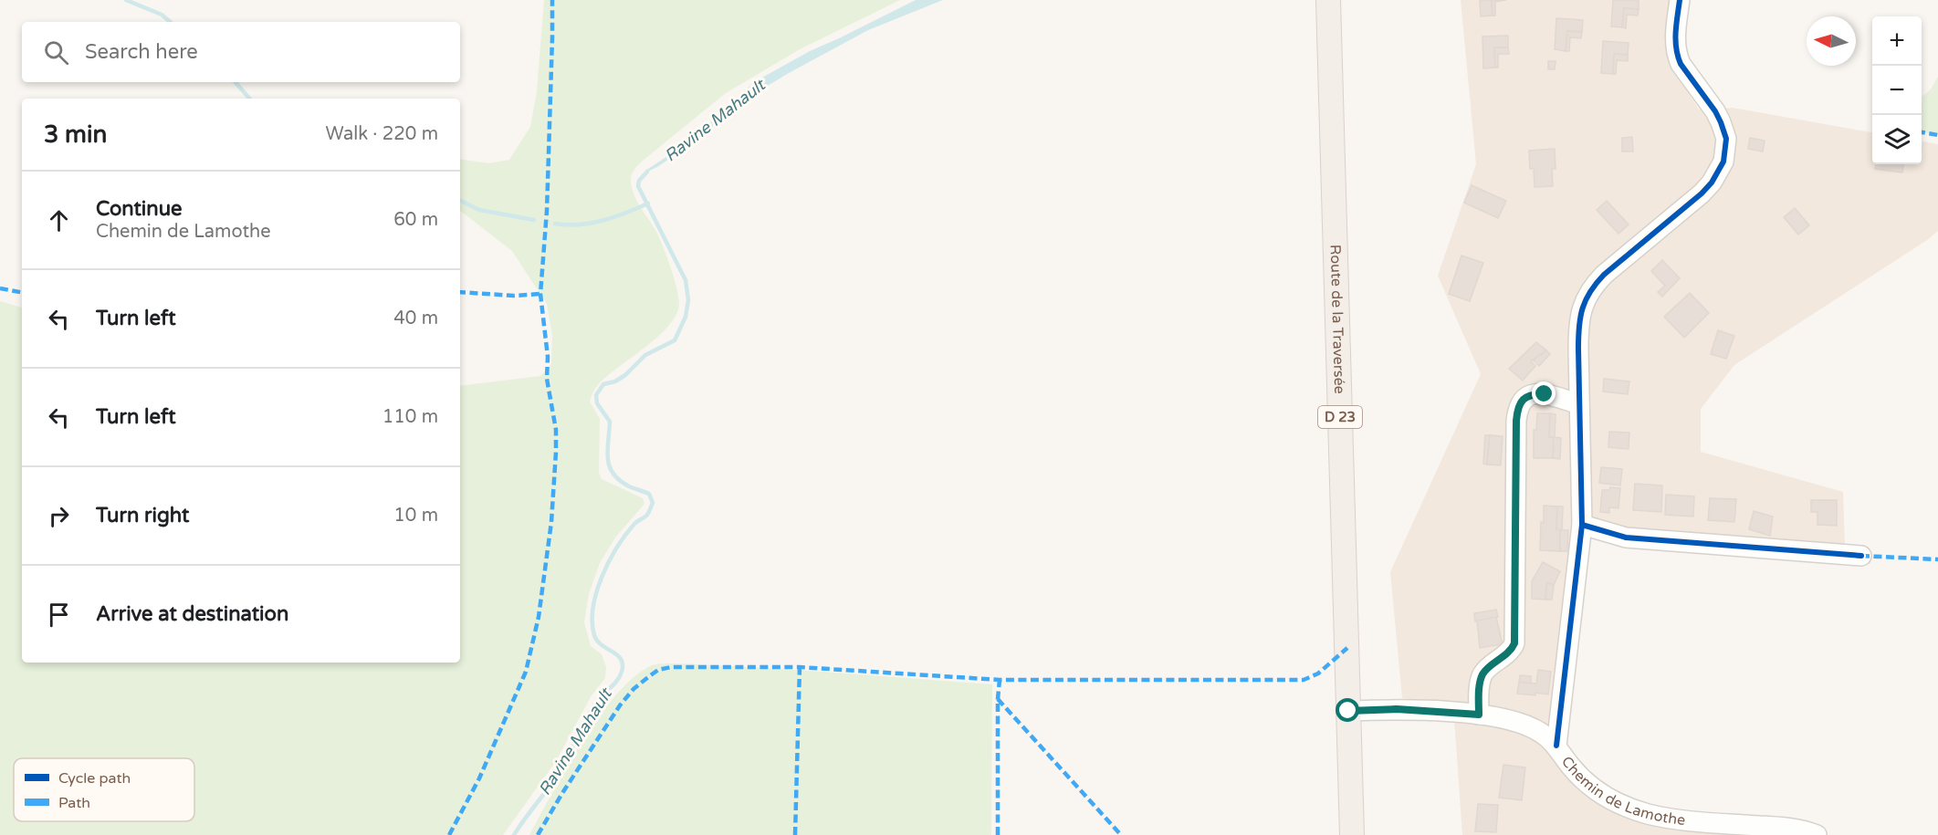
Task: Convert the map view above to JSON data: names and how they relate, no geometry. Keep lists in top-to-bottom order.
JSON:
{
  "streets": {
    "main road": ["Route de la Traversée", "D 23"],
    "street": ["Chemin de Lamothe"]
  },
  "crossings": [
    ["Route de la Traversée", "Chemin de Lamothe"]
  ],
  "water": ["Ravine Mahault"],
  "legend": ["Cycle path", "Path"],
  "north": "left",
  "page": {
    "map_buttons": ["+", "−"],
    "search": "Search here",
    "heading": ["3 min", "Walk · 220 m"],
    "list": [
      ["Continue", "Chemin de Lamothe", "60 m"],
      ["Turn left", "40 m"],
      ["Turn left", "110 m"],
      ["Turn right", "10 m"],
      "Arrive at destination"
    ]
  }
}
